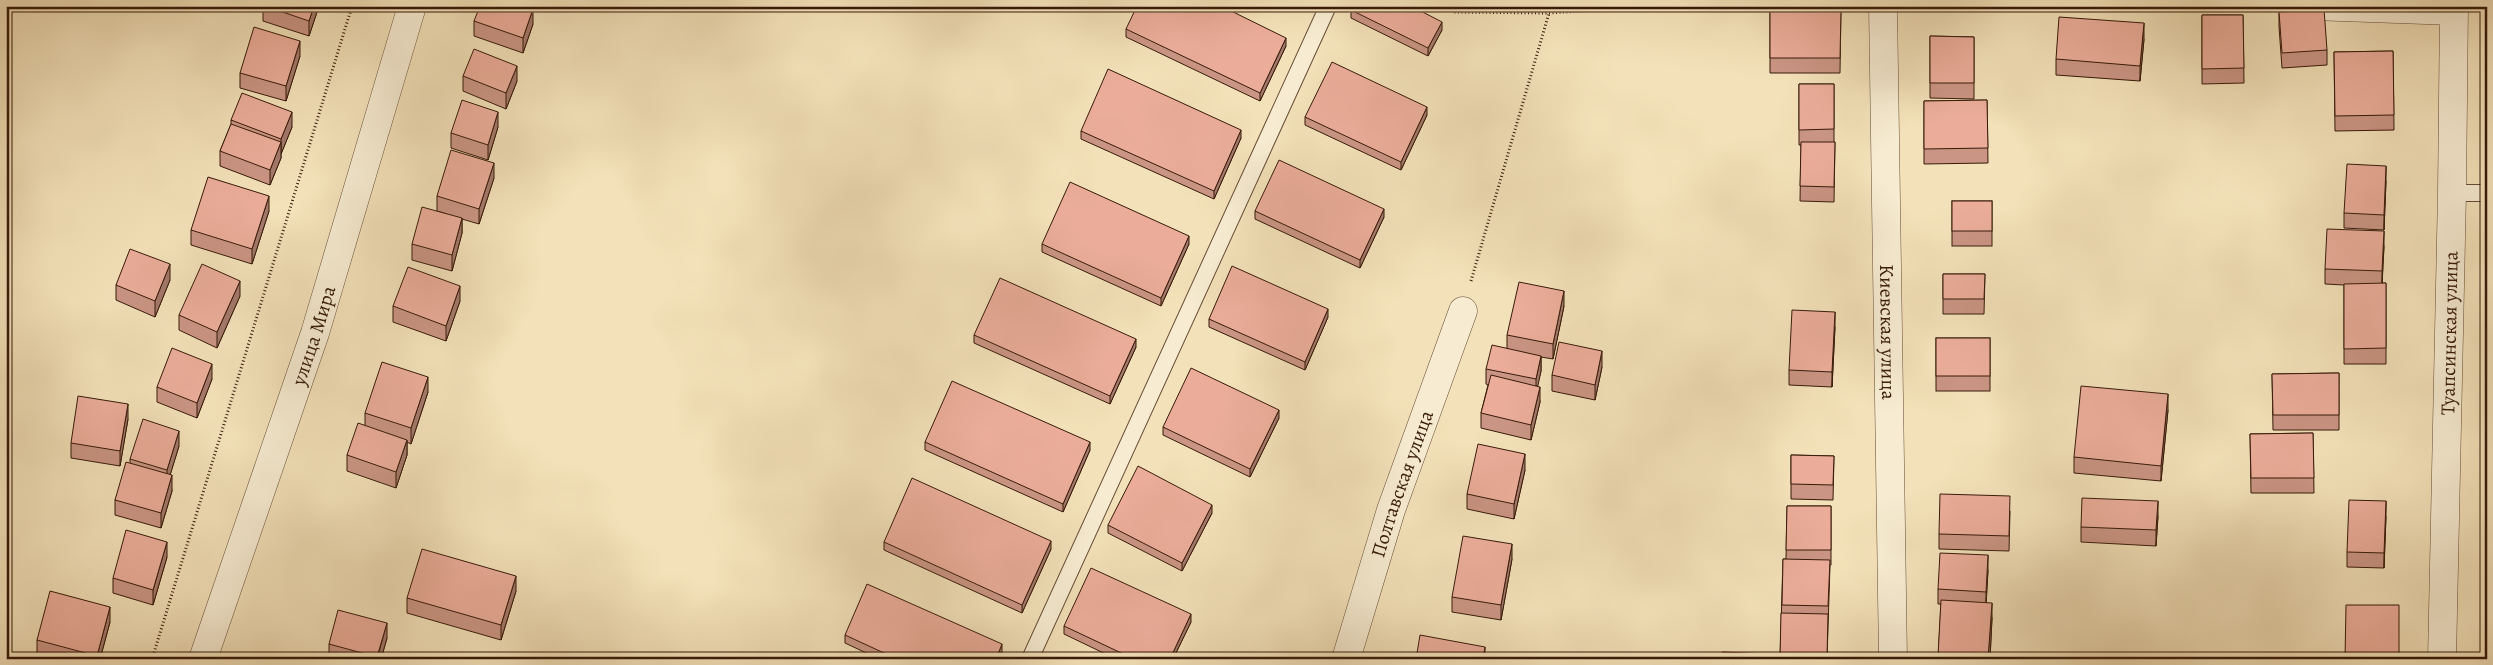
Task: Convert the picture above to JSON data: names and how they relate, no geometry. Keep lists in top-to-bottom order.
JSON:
{
  "streets": {
    "street": [
      "Киевская улица",
      "Туапсинская улица",
      "улица Мира",
      "Полтавская улица"
    ]
  }
}
